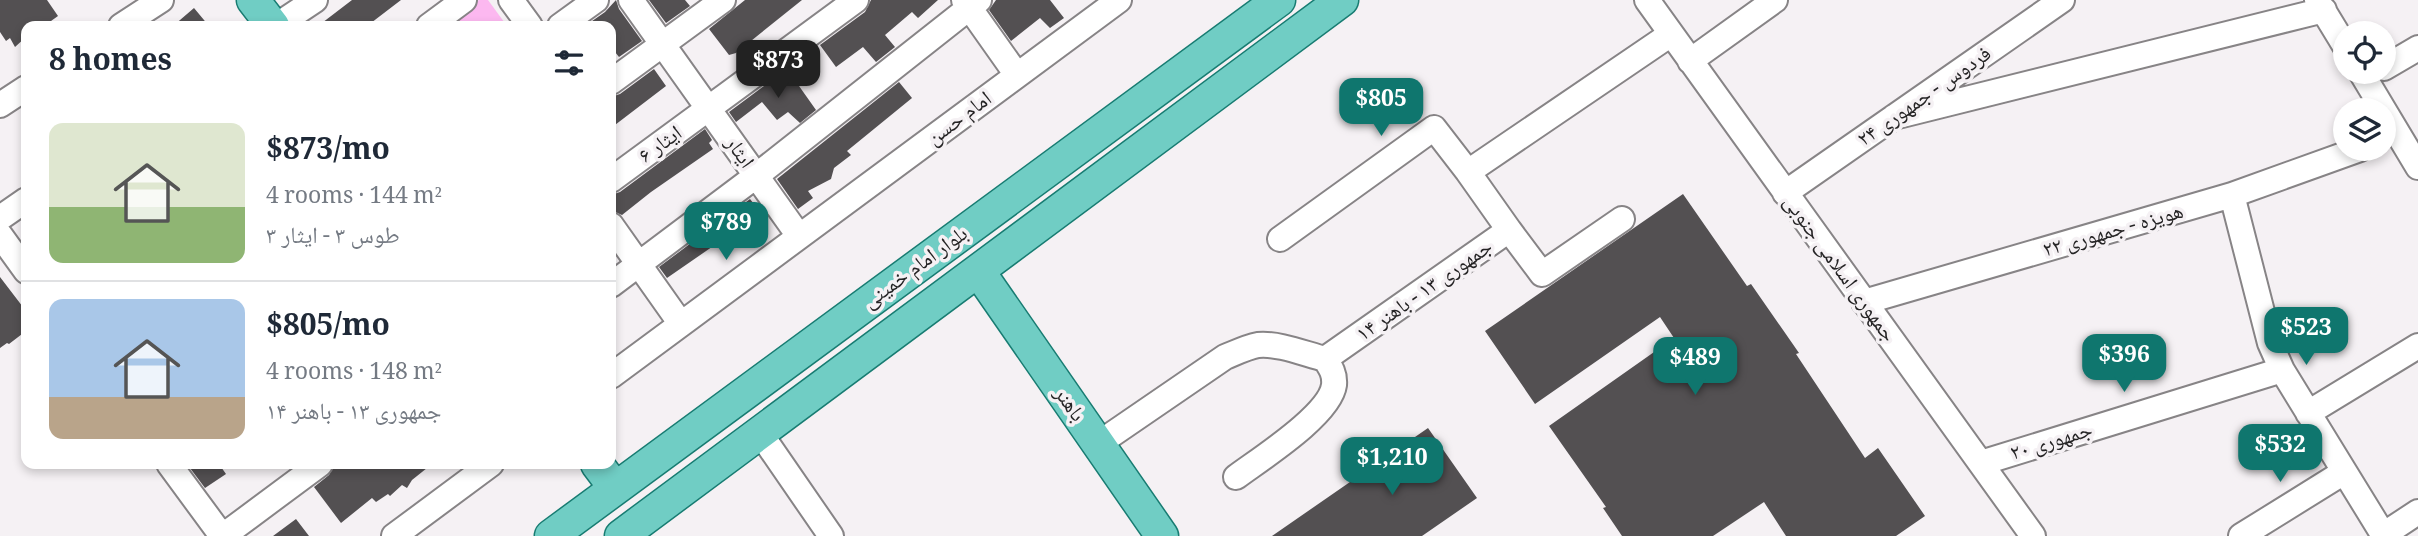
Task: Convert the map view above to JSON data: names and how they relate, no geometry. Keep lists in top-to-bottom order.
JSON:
{
  "streets": {
    "main road": ["بلوار امام خمینی", "باهنر"],
    "street": [
      "فردوس - جمهوری ۲۴",
      "امام حسن",
      "ایثار ۶",
      "ایثار",
      "هویزه - جمهوری ۲۲",
      "جمهوری اسلامی جنوبی",
      "جمهوری ۱۳ - باهنر ۱۴",
      "جمهوری ۲۰"
    ]
  },
  "crossings": [
    ["فردوس - جمهوری ۲۴", "جمهوری اسلامی جنوبی"],
    ["امام حسن", "ایثار"],
    ["ایثار ۶", "ایثار"],
    ["هویزه - جمهوری ۲۲", "جمهوری اسلامی جنوبی"],
    ["بلوار امام خمینی", "باهنر"],
    ["جمهوری اسلامی جنوبی", "جمهوری ۲۰"]
  ],
  "page": {
    "heading": "8 homes",
    "price": [
      "$873",
      "$805",
      "$789",
      "$523",
      "$396",
      "$489",
      "$532",
      "$1,210"
    ],
    "list": [
      {
        "name": "$873/mo",
        "note": "4 rooms · 144 m² · طوس ۳ - ایثار ۳"
      },
      {
        "name": "$805/mo",
        "note": "4 rooms · 148 m² · جمهوری ۱۳ - باهنر ۱۴"
      }
    ]
  }
}
